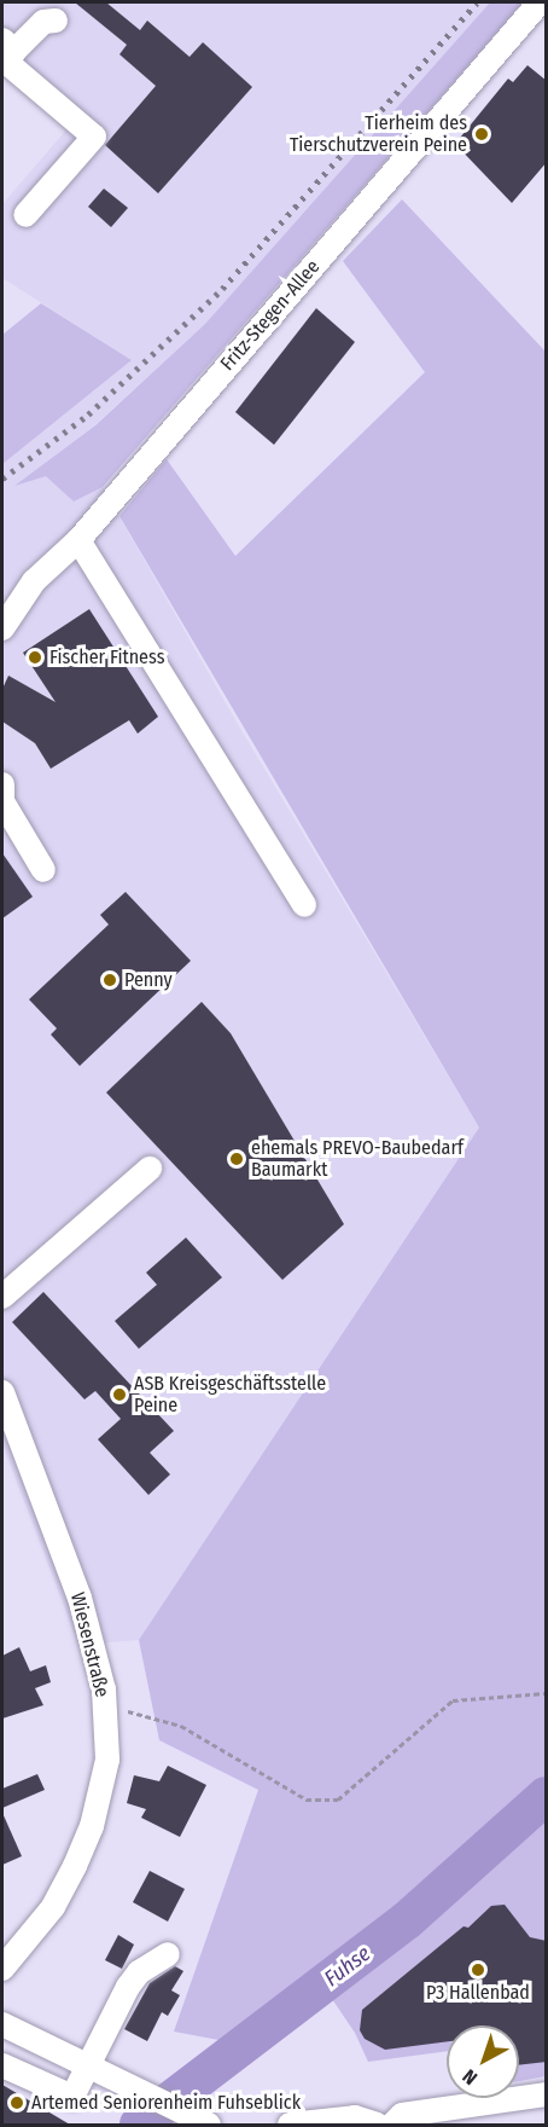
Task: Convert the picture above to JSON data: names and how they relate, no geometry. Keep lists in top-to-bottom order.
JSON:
{
  "streets": {
    "street": ["Fritz-Stegen-Allee", "Wiesenstraße"]
  },
  "water": ["Fuhse"],
  "places": [
    "Tierheim des Tierschutzverein Peine",
    "Fischer Fitness",
    "Penny",
    "ehemals PREVO-Baubedarf Baumarkt",
    "ASB Kreisgeschäftsstelle Peine",
    "P3 Hallenbad",
    "Artemed Seniorenheim Fuhseblick"
  ],
  "north": "bottom left"
}
